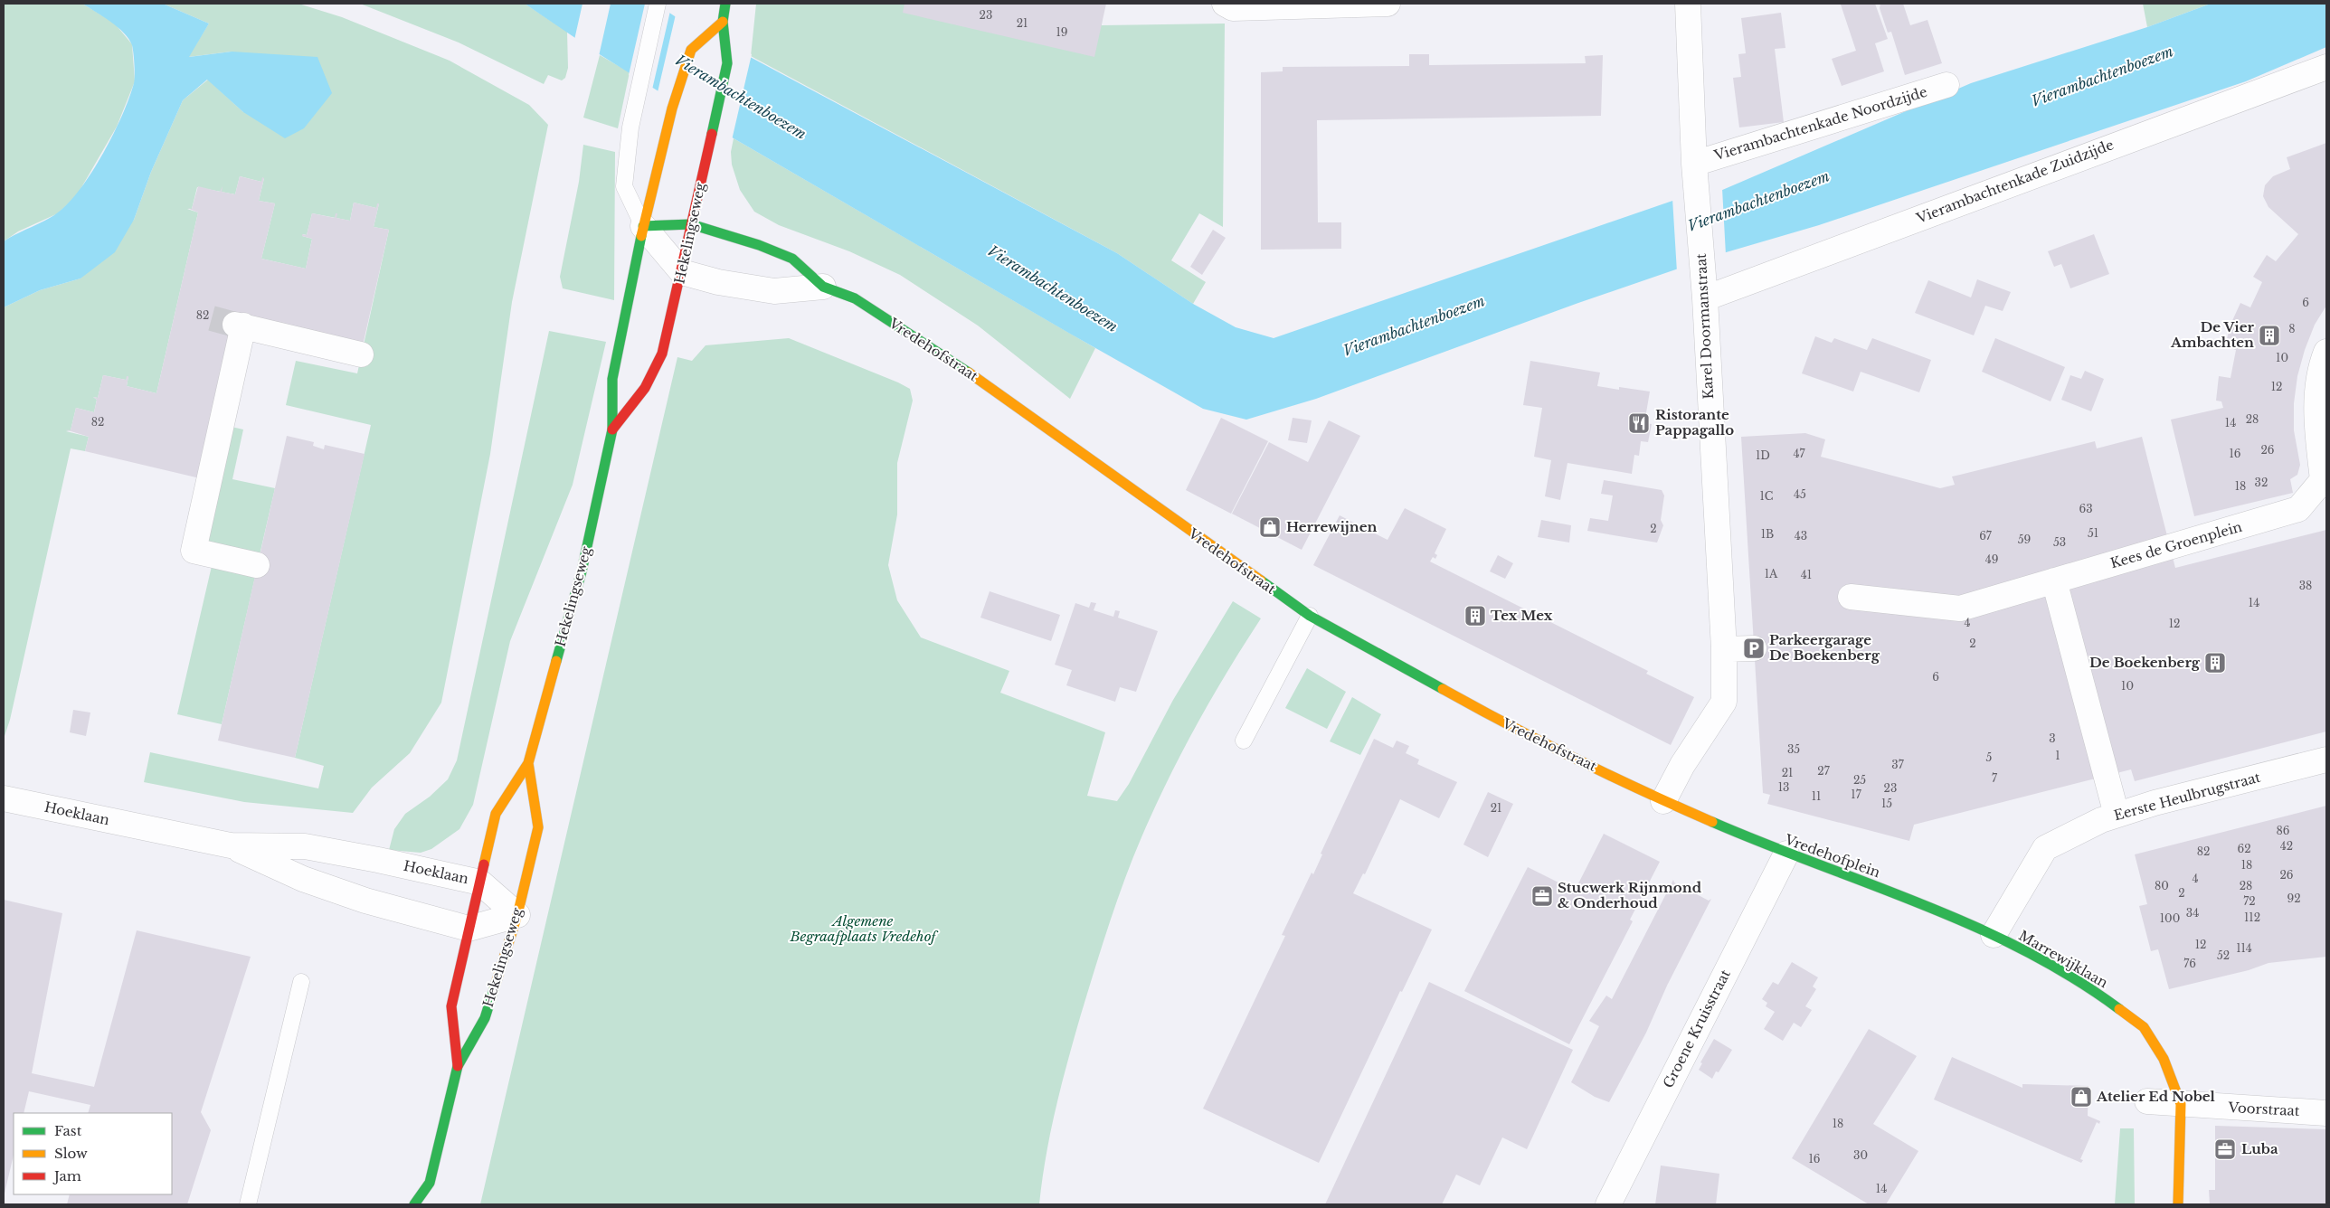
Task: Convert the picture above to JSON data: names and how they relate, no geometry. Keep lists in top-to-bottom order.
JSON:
{
  "streets": {
    "street": [
      "Vierambachtenkade Noordzijde",
      "Vierambachtenkade Zuidzijde",
      "Hekelingseweg",
      "Karel Doormanstraat",
      "Vredehofstraat",
      "Kees de Groenplein",
      "Eerste Heulbrugstraat",
      "Hoeklaan",
      "Vredehofplein",
      "Marrewijklaan",
      "Groene Kruisstraat",
      "Voorstraat"
    ]
  },
  "crossings": [
    ["Vierambachtenkade Noordzijde", "Karel Doormanstraat"],
    ["Vierambachtenkade Zuidzijde", "Karel Doormanstraat"],
    ["Hekelingseweg", "Vredehofstraat"],
    ["Hekelingseweg", "Hoeklaan"],
    ["Karel Doormanstraat", "Vredehofstraat"],
    ["Karel Doormanstraat", "Vredehofplein"],
    ["Vredehofstraat", "Vredehofplein"],
    ["Eerste Heulbrugstraat", "Vredehofplein"],
    ["Eerste Heulbrugstraat", "Marrewijklaan"],
    ["Vredehofplein", "Marrewijklaan"],
    ["Vredehofplein", "Groene Kruisstraat"],
    ["Marrewijklaan", "Voorstraat"]
  ],
  "water": ["Vierambachtenboezem"],
  "parks": ["Algemene Begraafplaats Vredehof"],
  "places": {
    "building": ["De Vier Ambachten", "Tex Mex", "De Boekenberg"],
    "restaurant": ["Ristorante Pappagallo"],
    "shop": ["Herrewijnen", "Atelier Ed Nobel"],
    "parking": ["Parkeergarage De Boekenberg"],
    "office": ["Stucwerk Rijnmond & Onderhoud", "Luba"]
  },
  "house_numbers": [
    "23",
    "21",
    "19",
    "6",
    "82",
    "8",
    "10",
    "12",
    "28",
    "82",
    "14",
    "26",
    "47",
    "16",
    "1D",
    "32",
    "18",
    "45",
    "1C",
    "63",
    "2",
    "51",
    "1B",
    "43",
    "67",
    "59",
    "53",
    "49",
    "1A",
    "41",
    "38",
    "14",
    "4",
    "12",
    "2",
    "6",
    "10",
    "3",
    "35",
    "1",
    "5",
    "37",
    "27",
    "21",
    "7",
    "25",
    "13",
    "23",
    "17",
    "11",
    "15",
    "21",
    "86",
    "42",
    "62",
    "82",
    "18",
    "26",
    "4",
    "80",
    "28",
    "2",
    "92",
    "72",
    "34",
    "112",
    "100",
    "12",
    "114",
    "52",
    "76",
    "18",
    "30",
    "16",
    "14"
  ],
  "legend": ["Fast", "Slow", "Jam"]
}
